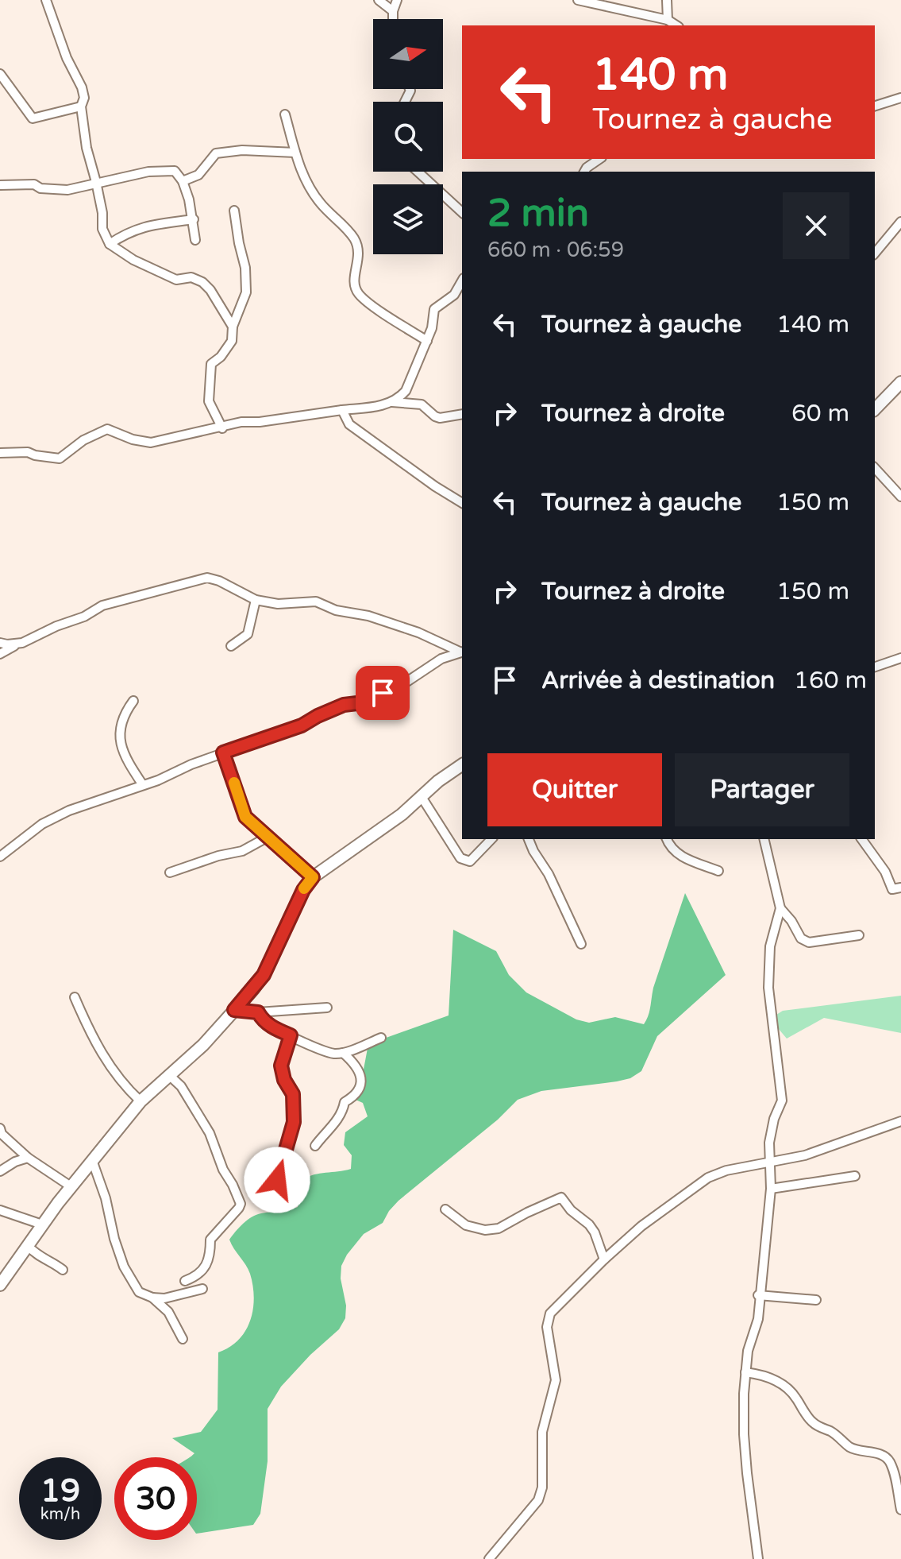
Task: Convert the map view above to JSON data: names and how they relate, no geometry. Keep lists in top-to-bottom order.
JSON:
{
  "north": "right",
  "page": {
    "turn": ["140 m", "Tournez à gauche"],
    "heading": ["2 min", "660 m · 06:59"],
    "list": [
      {
        "name": "Tournez à gauche",
        "value": "140 m"
      },
      {
        "name": "Tournez à droite",
        "value": "60 m"
      },
      {
        "name": "Tournez à gauche",
        "value": "150 m"
      },
      {
        "name": "Tournez à droite",
        "value": "150 m"
      },
      {
        "name": "Arrivée à destination",
        "value": "160 m"
      }
    ],
    "buttons": ["Quitter", "Partager"],
    "speed": "19 km/h",
    "limit": "30"
  }
}
